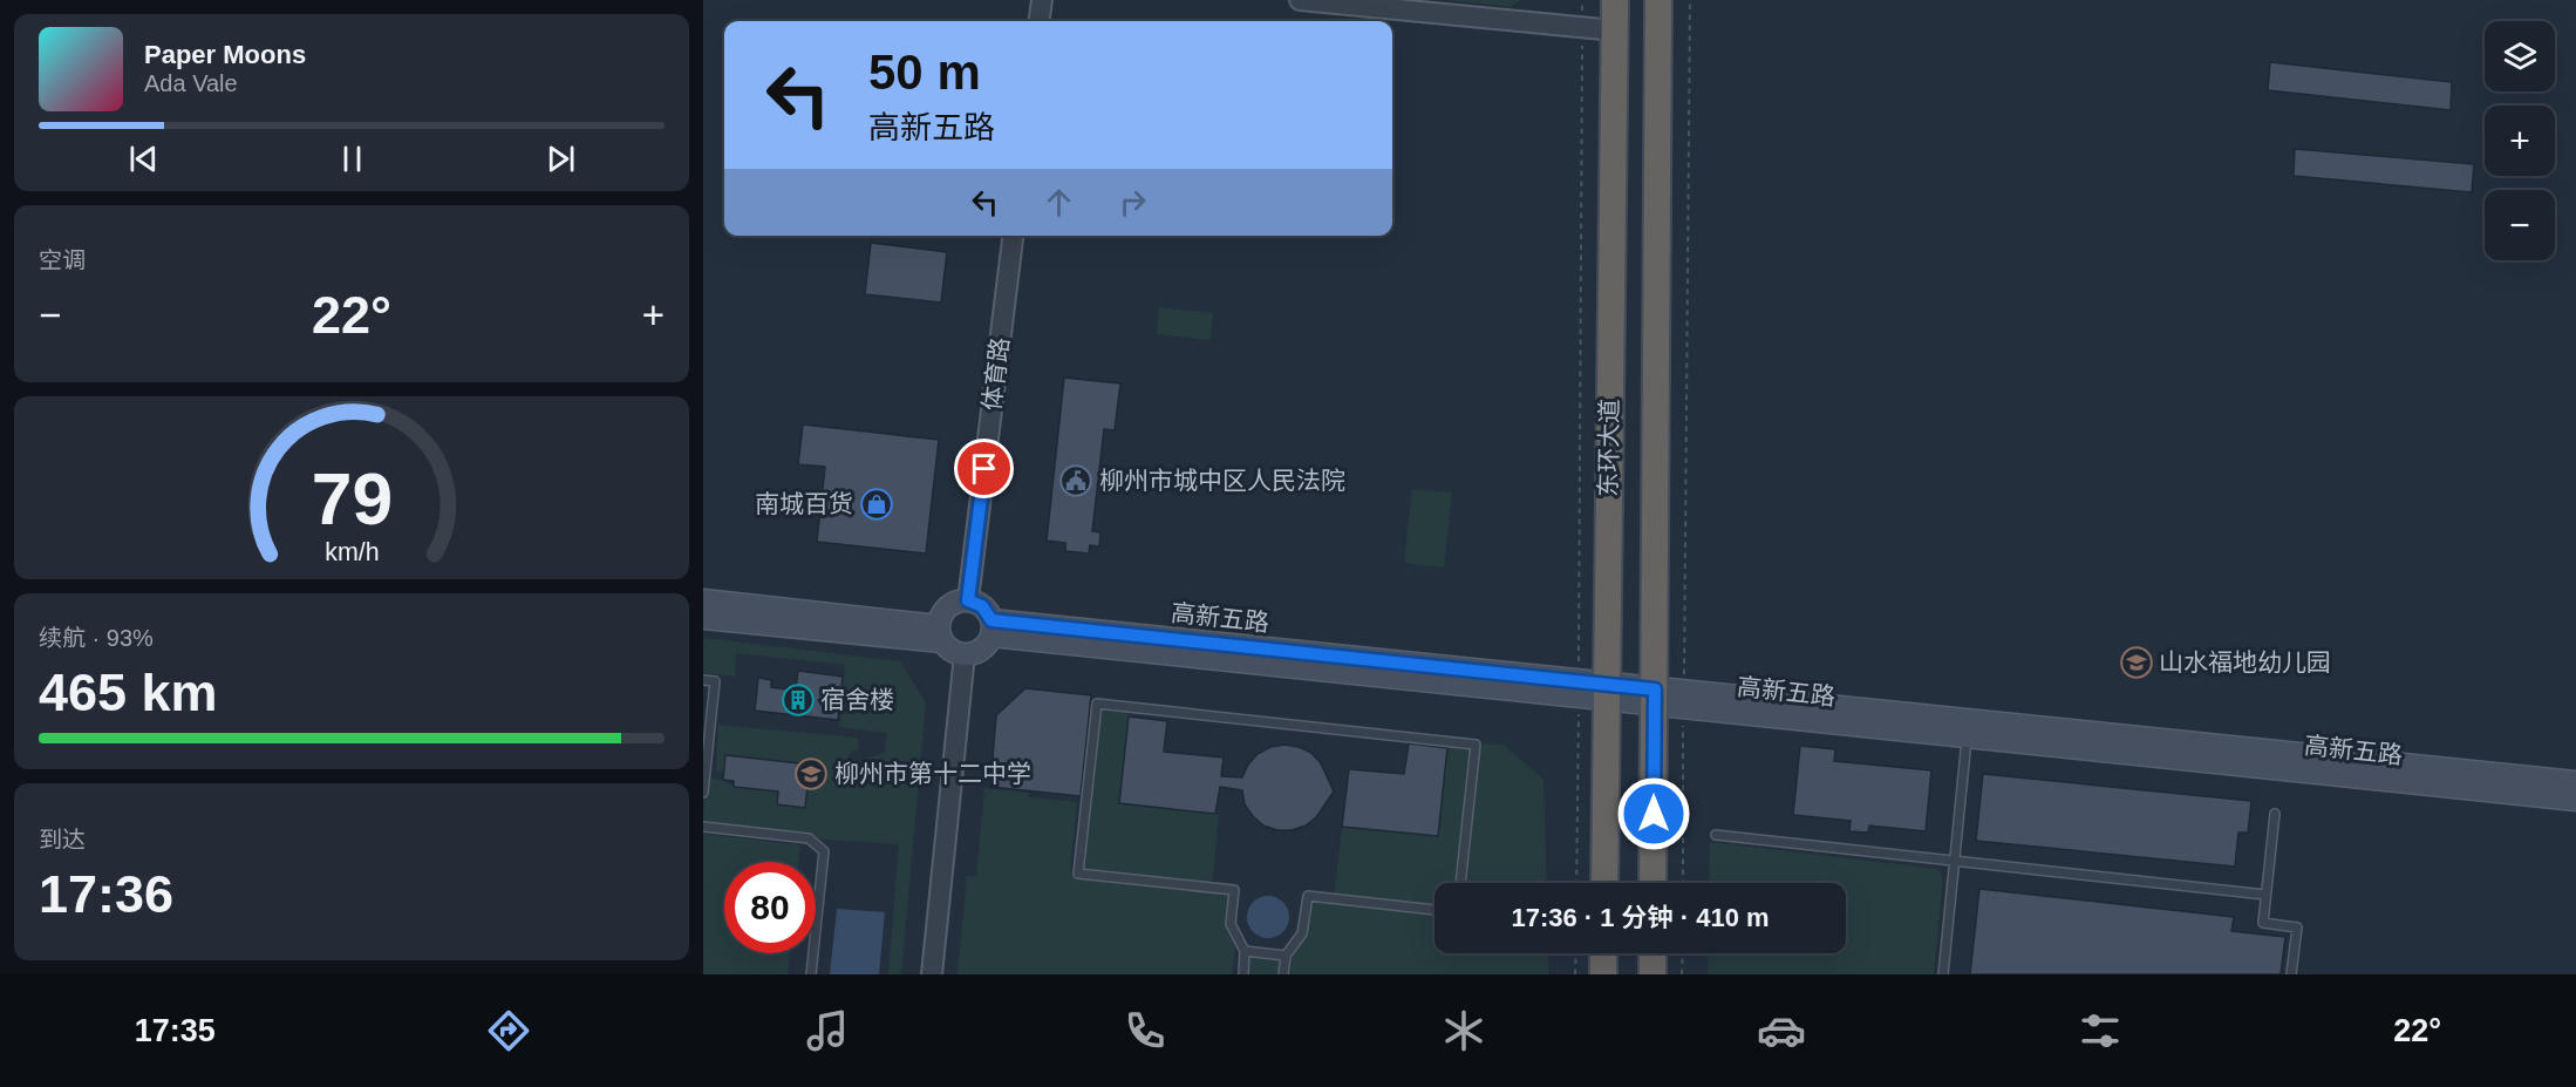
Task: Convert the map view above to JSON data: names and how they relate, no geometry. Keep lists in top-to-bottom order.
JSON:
{
  "streets": {
    "highway": ["东环大道"],
    "main road": ["高新五路"],
    "street": ["体育路"]
  },
  "crossings": [
    ["体育路", "高新五路"],
    ["东环大道", "高新五路"]
  ],
  "places": {
    "public building": ["柳州市城中区人民法院"],
    "shop": ["南城百货"],
    "school or university": ["山水福地幼儿园", "柳州市第十二中学"],
    "building": ["宿舍楼"]
  },
  "page": {
    "map_buttons": ["+", "−"],
    "turn": ["50 m", "高新五路"],
    "song": ["Paper Moons", "Ada Vale"],
    "tile": [
      "空调",
      ["续航 · 93%", "465 km"],
      ["到达", "17:36"]
    ],
    "heat": ["−", "22°", "+"],
    "limit": "80",
    "trip": "17:36 · 1 分钟 · 410 m",
    "tabs": ["17:35", "22°"],
    "gauge": ["79", "km/h"]
  }
}
